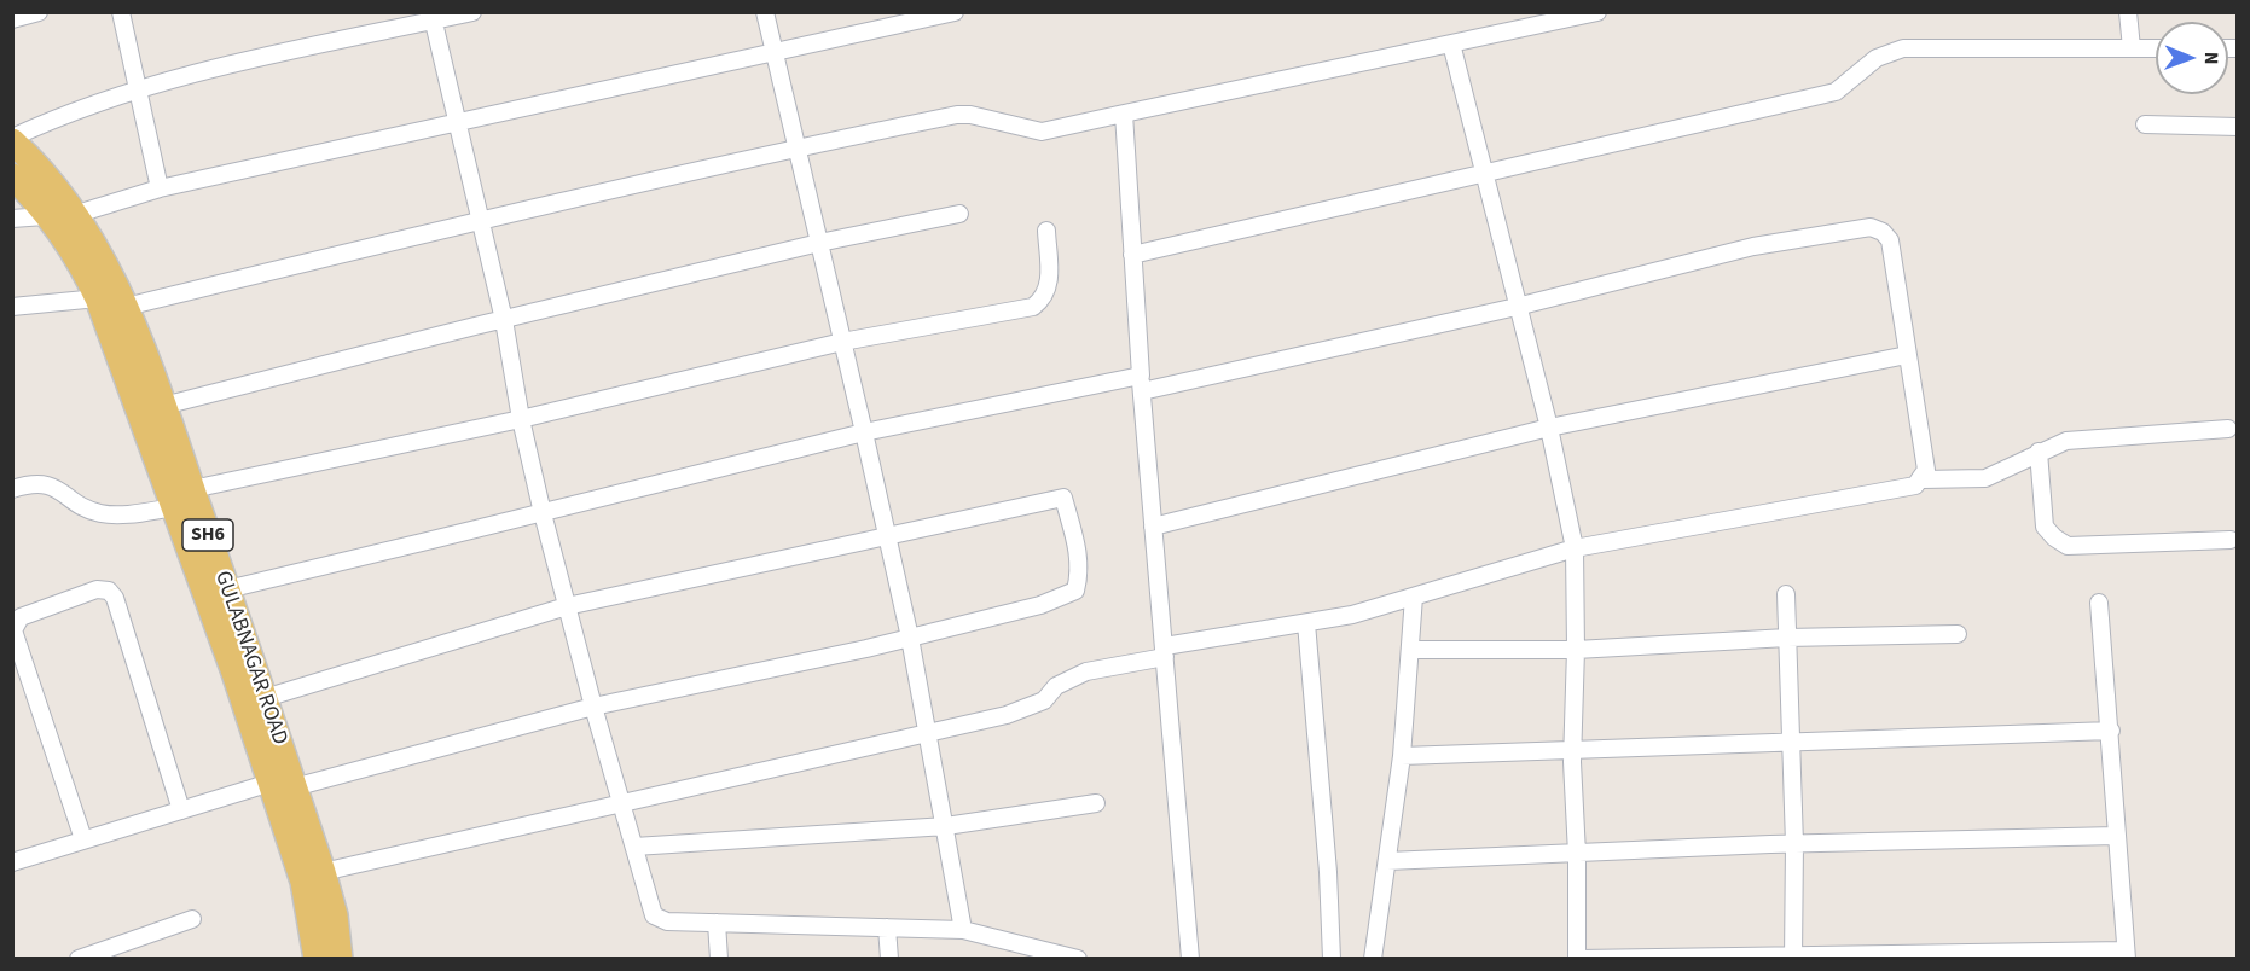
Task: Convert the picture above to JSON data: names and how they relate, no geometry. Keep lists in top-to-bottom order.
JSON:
{
  "streets": {
    "main road": ["SH6", "GULABNAGAR ROAD"]
  },
  "north": "right"
}
